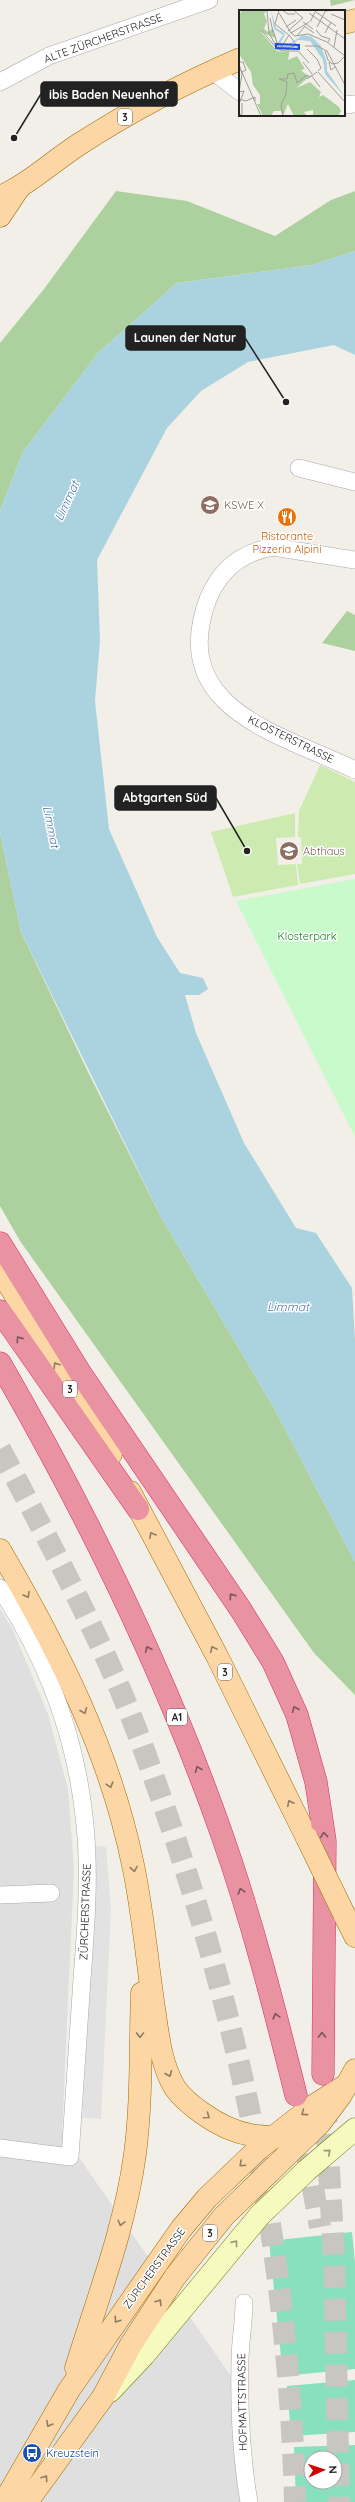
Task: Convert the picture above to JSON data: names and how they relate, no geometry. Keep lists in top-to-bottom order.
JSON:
{
  "streets": {
    "highway": ["A1"],
    "main road": ["3", "ZÜRCHERSTRASSE"],
    "street": ["ALTE ZÜRCHERSTRASSE", "KLOSTERSTRASSE", "HOFMATTSTRASSE"]
  },
  "crossings": [
    ["3", "ZÜRCHERSTRASSE"]
  ],
  "water": ["Limmat"],
  "parks": ["Klosterpark"],
  "places": {
    "other": ["ibis Baden Neuenhof", "Launen der Natur", "Abtgarten Süd"],
    "school or university": ["KSWE X", "Abthaus"],
    "restaurant": ["Ristorante Pizzeria Alpini"],
    "bus stop": ["Kreuzstein"]
  },
  "north": "right"
}
